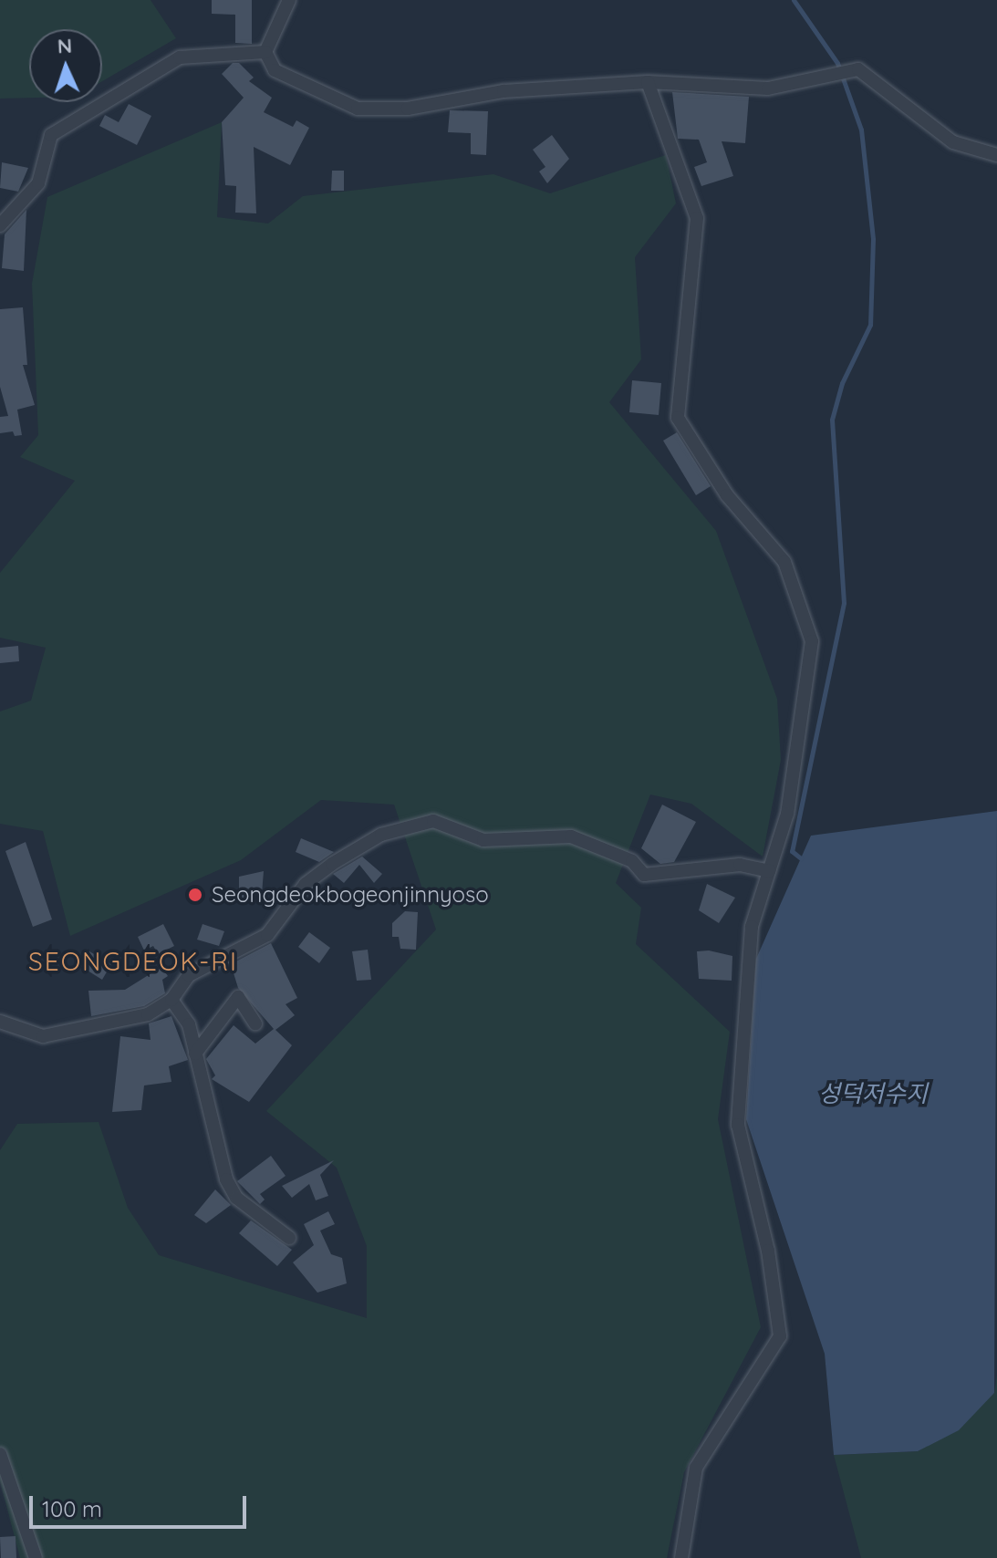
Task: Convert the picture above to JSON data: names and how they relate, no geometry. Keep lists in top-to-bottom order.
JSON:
{
  "districts": ["SEONGDEOK-RI"],
  "water": ["성덕저수지"],
  "places": ["Seongdeokbogeonjinnyoso"],
  "scale_bar": "100 m",
  "north": "top"
}
